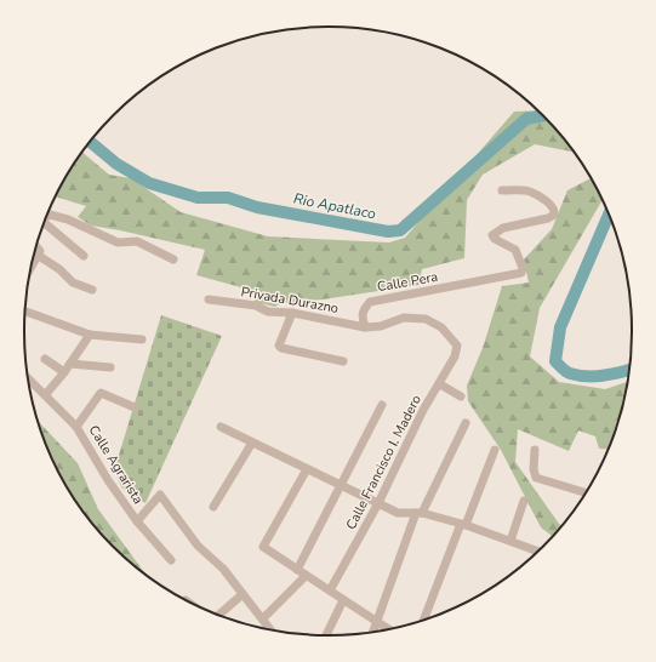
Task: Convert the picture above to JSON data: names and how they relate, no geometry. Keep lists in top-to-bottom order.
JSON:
{
  "streets": {
    "street": [
      "Calle Pera",
      "Privada Durazno",
      "Calle Francisco I. Madero",
      "Calle Agrarista"
    ]
  },
  "crossings": [
    ["Calle Pera", "Privada Durazno"],
    ["Calle Pera", "Calle Francisco I. Madero"],
    ["Privada Durazno", "Calle Francisco I. Madero"]
  ],
  "water": ["Rio Apatlaco"]
}
